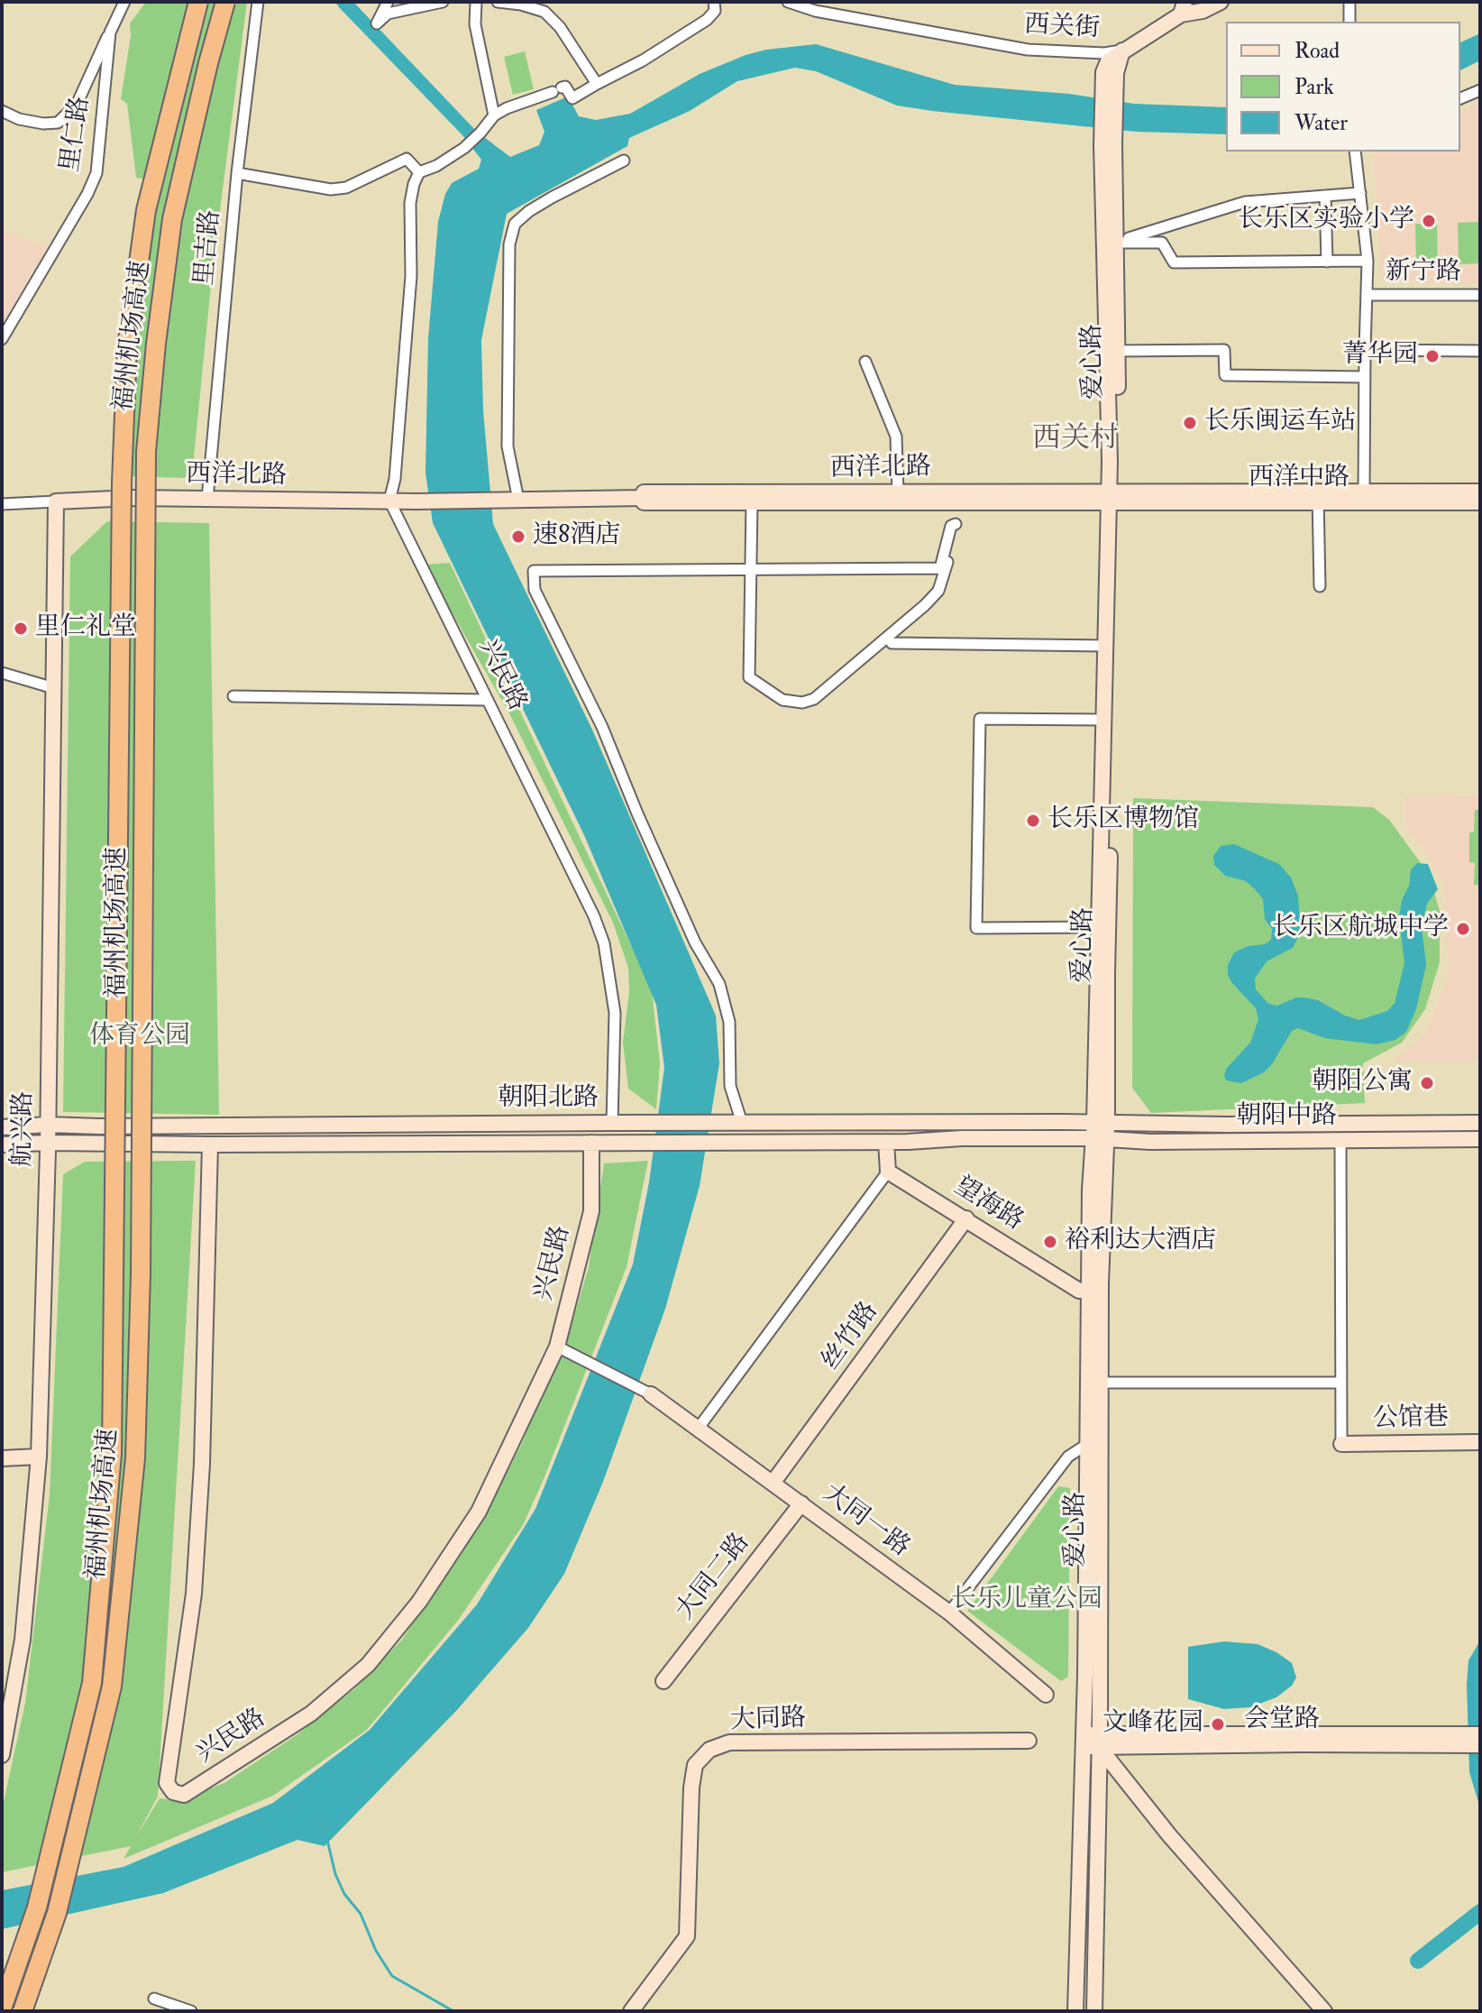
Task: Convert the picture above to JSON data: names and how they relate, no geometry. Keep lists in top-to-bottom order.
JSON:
{
  "streets": {
    "highway": ["福州机场高速"],
    "main road": [
      "爱心路",
      "西洋北路",
      "西洋中路",
      "兴民路",
      "朝阳北路",
      "朝阳中路",
      "航兴路",
      "望海路",
      "丝竹路",
      "公馆巷",
      "大同一路",
      "大同二路",
      "大同路",
      "会堂路"
    ],
    "street": [
      "西关街",
      "里仁路",
      "里吉路",
      "新宁路"
    ]
  },
  "crossings": [
    ["西关街", "爱心路"],
    ["里吉路", "西洋北路"],
    ["爱心路", "西洋北路"],
    ["爱心路", "西洋中路"],
    ["爱心路", "朝阳北路"],
    ["爱心路", "朝阳中路"],
    ["爱心路", "望海路"],
    ["爱心路", "会堂路"],
    ["西洋北路", "西洋中路"],
    ["西洋北路", "兴民路"],
    ["西洋北路", "航兴路"],
    ["兴民路", "朝阳北路"],
    ["朝阳北路", "朝阳中路"],
    ["朝阳北路", "航兴路"],
    ["望海路", "丝竹路"],
    ["丝竹路", "大同一路"],
    ["大同一路", "大同二路"]
  ],
  "districts": ["西关村"],
  "parks": ["体育公园", "长乐儿童公园"],
  "places": [
    "长乐区实验小学",
    "菁华园",
    "长乐闽运车站",
    "速8酒店",
    "里仁礼堂",
    "长乐区博物馆",
    "长乐区航城中学",
    "朝阳公寓",
    "裕利达大酒店",
    "文峰花园"
  ],
  "legend": ["Road", "Park", "Water"]
}
